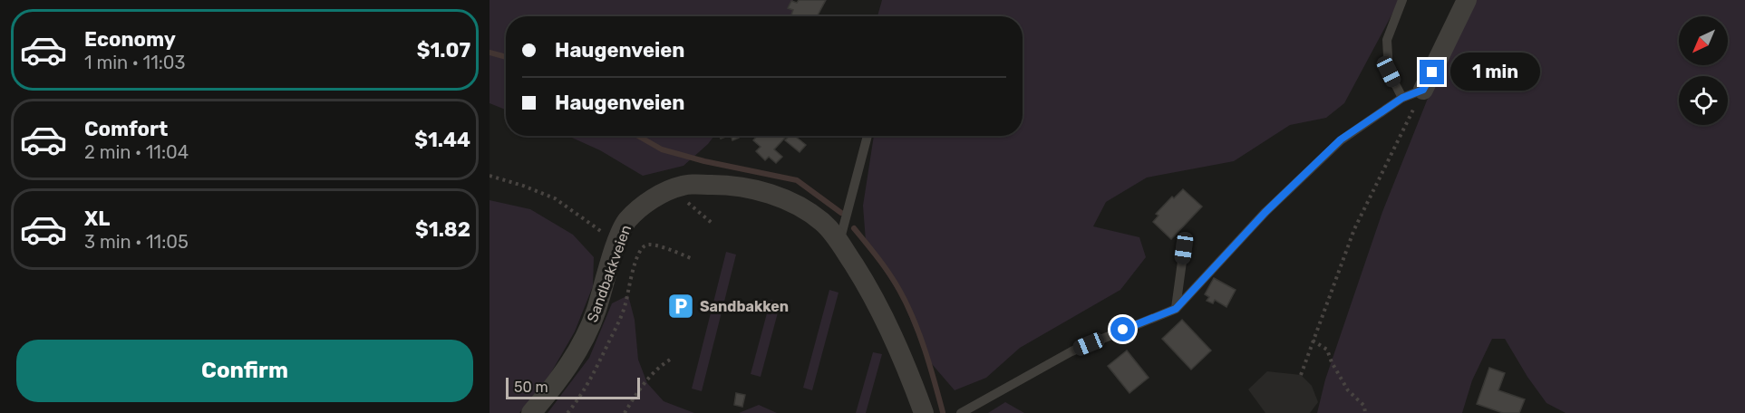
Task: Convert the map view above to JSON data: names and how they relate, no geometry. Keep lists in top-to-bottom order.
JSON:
{
  "streets": {
    "street": ["Sandbakkveien"]
  },
  "places": {
    "parking": ["Sandbakken"]
  },
  "scale_bar": "50 m",
  "north": "bottom left",
  "page": {
    "list": [
      {
        "name": "Economy",
        "note": "1 min · 11:03",
        "value": "$1.07"
      },
      {
        "name": "Comfort",
        "note": "2 min · 11:04",
        "value": "$1.44"
      },
      {
        "name": "XL",
        "note": "3 min · 11:05",
        "value": "$1.82"
      }
    ],
    "banner": ["Haugenveien", "Haugenveien"],
    "bubble": "1 min",
    "buttons": "Confirm",
    "scale": "50 m"
  }
}
